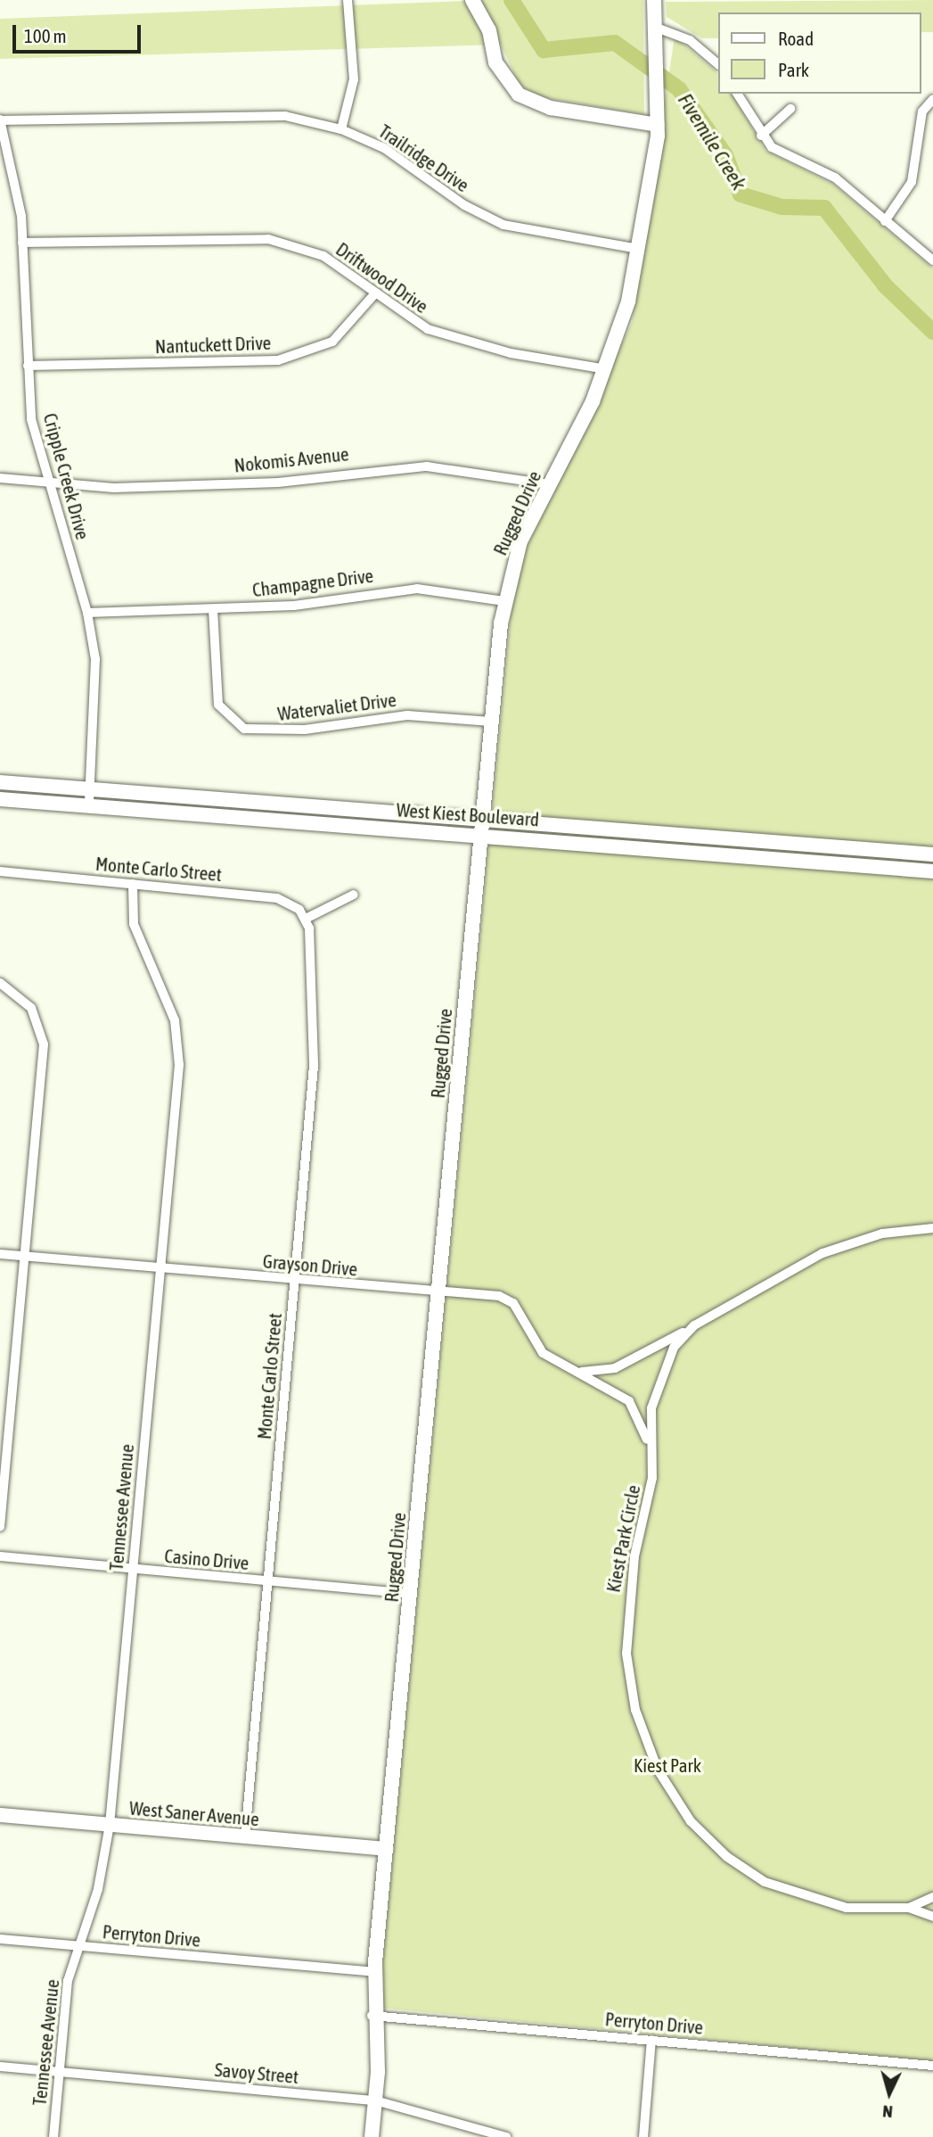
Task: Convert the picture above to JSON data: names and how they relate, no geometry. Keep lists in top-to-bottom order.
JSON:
{
  "streets": {
    "street": [
      "Trailridge Drive",
      "Driftwood Drive",
      "Nantuckett Drive",
      "Nokomis Avenue",
      "Cripple Creek Drive",
      "Rugged Drive",
      "Champagne Drive",
      "Watervaliet Drive",
      "West Kiest Boulevard",
      "Monte Carlo Street",
      "Grayson Drive",
      "Tennessee Avenue",
      "Kiest Park Circle",
      "Casino Drive",
      "West Saner Avenue",
      "Perryton Drive",
      "Savoy Street"
    ]
  },
  "crossings": [
    ["Trailridge Drive", "Cripple Creek Drive"],
    ["Trailridge Drive", "Rugged Drive"],
    ["Driftwood Drive", "Nantuckett Drive"],
    ["Driftwood Drive", "Cripple Creek Drive"],
    ["Driftwood Drive", "Rugged Drive"],
    ["Nantuckett Drive", "Cripple Creek Drive"],
    ["Nokomis Avenue", "Cripple Creek Drive"],
    ["Nokomis Avenue", "Rugged Drive"],
    ["Cripple Creek Drive", "Champagne Drive"],
    ["Cripple Creek Drive", "West Kiest Boulevard"],
    ["Rugged Drive", "Champagne Drive"],
    ["Rugged Drive", "Watervaliet Drive"],
    ["Rugged Drive", "West Kiest Boulevard"],
    ["Rugged Drive", "Grayson Drive"],
    ["Rugged Drive", "Casino Drive"],
    ["Rugged Drive", "West Saner Avenue"],
    ["Rugged Drive", "Perryton Drive"],
    ["Rugged Drive", "Savoy Street"],
    ["Champagne Drive", "Watervaliet Drive"],
    ["Monte Carlo Street", "Grayson Drive"],
    ["Monte Carlo Street", "Tennessee Avenue"],
    ["Monte Carlo Street", "Casino Drive"],
    ["Monte Carlo Street", "West Saner Avenue"],
    ["Grayson Drive", "Tennessee Avenue"],
    ["Grayson Drive", "Kiest Park Circle"],
    ["Tennessee Avenue", "Casino Drive"],
    ["Tennessee Avenue", "West Saner Avenue"],
    ["Tennessee Avenue", "Perryton Drive"],
    ["Tennessee Avenue", "Savoy Street"]
  ],
  "water": ["Fivemile Creek"],
  "parks": ["Kiest Park"],
  "legend": ["Road", "Park"],
  "scale_bar": "100 m",
  "north": "bottom"
}
